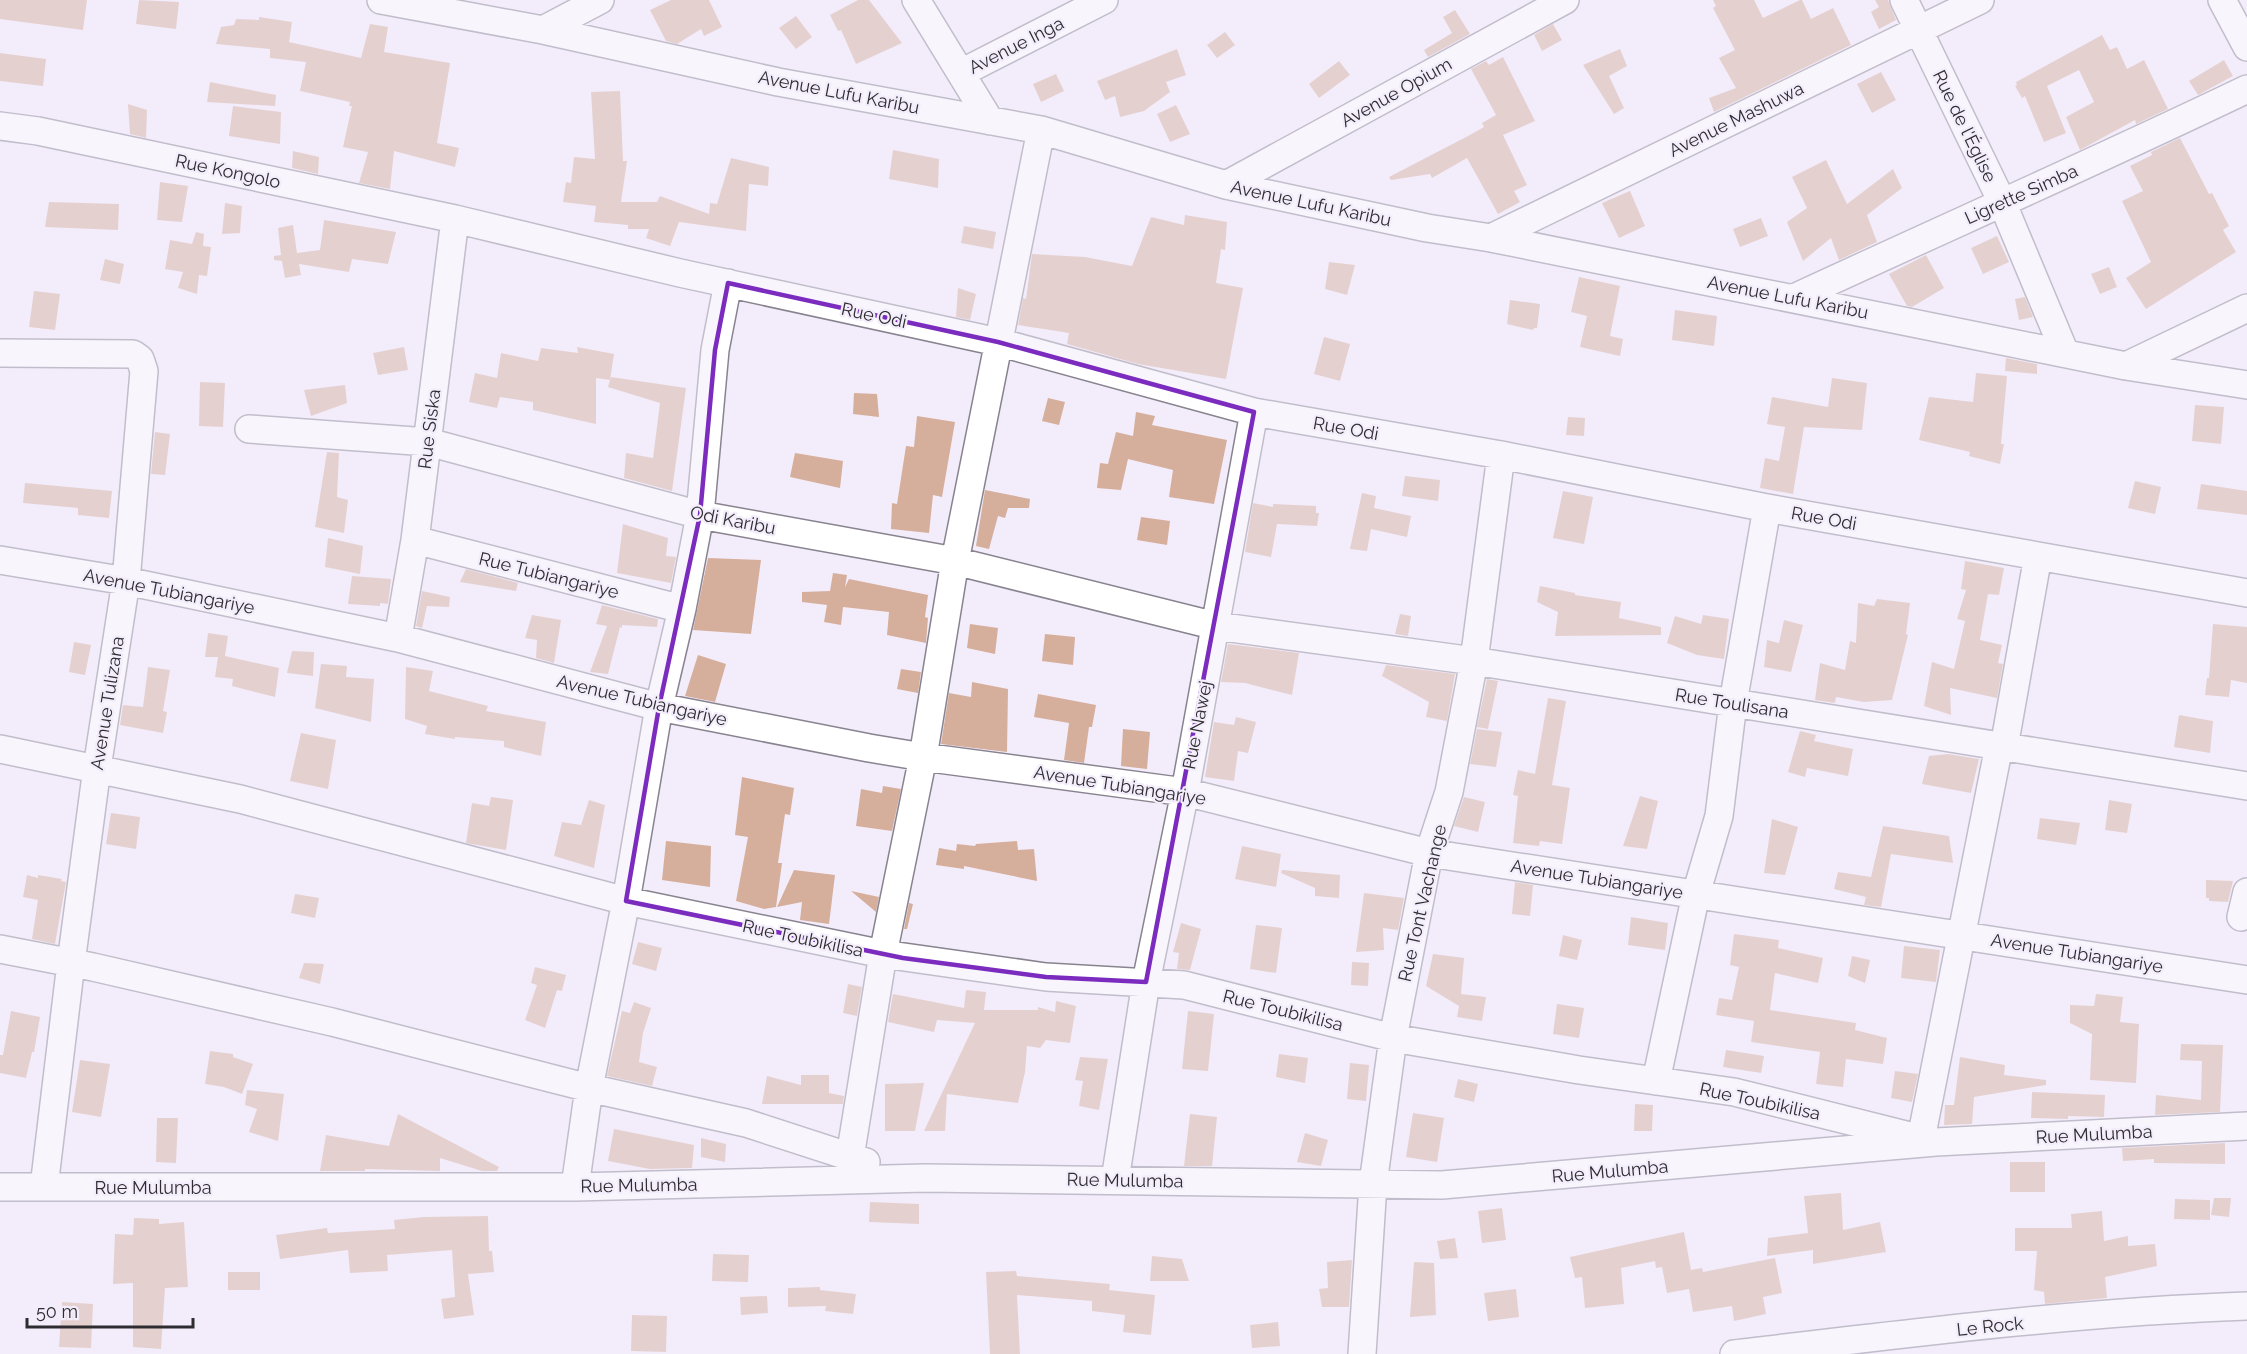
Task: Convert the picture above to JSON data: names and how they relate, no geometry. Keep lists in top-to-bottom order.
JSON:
{
  "streets": {
    "street": [
      "Avenue Inga",
      "Avenue Lufu Karibu",
      "Avenue Opium",
      "Avenue Mashuwa",
      "Rue de l'Église",
      "Rue Kongolo",
      "Ligrette Simba",
      "Rue Odi",
      "Rue Siska",
      "Odi Karibu",
      "Rue Tubiangariye",
      "Avenue Tubiangariye",
      "Avenue Tulizana",
      "Rue Toulisana",
      "Rue Nawej",
      "Rue Tont Vachange",
      "Rue Toubikilisa",
      "Rue Mulumba",
      "Le Rock"
    ]
  },
  "crossings": [
    ["Avenue Lufu Karibu", "Avenue Opium"],
    ["Avenue Lufu Karibu", "Avenue Mashuwa"],
    ["Avenue Lufu Karibu", "Rue de l'Église"],
    ["Avenue Lufu Karibu", "Ligrette Simba"],
    ["Avenue Mashuwa", "Rue de l'Église"],
    ["Rue de l'Église", "Ligrette Simba"],
    ["Rue Kongolo", "Rue Odi"],
    ["Rue Kongolo", "Rue Siska"],
    ["Rue Odi", "Rue Siska"],
    ["Rue Odi", "Rue Nawej"],
    ["Rue Odi", "Rue Tont Vachange"],
    ["Rue Siska", "Odi Karibu"],
    ["Rue Siska", "Rue Tubiangariye"],
    ["Rue Siska", "Avenue Tubiangariye"],
    ["Odi Karibu", "Rue Toulisana"],
    ["Odi Karibu", "Rue Nawej"],
    ["Avenue Tubiangariye", "Avenue Tulizana"],
    ["Avenue Tubiangariye", "Rue Nawej"],
    ["Avenue Tubiangariye", "Rue Tont Vachange"],
    ["Avenue Tulizana", "Rue Toubikilisa"],
    ["Avenue Tulizana", "Rue Mulumba"],
    ["Rue Toulisana", "Rue Nawej"],
    ["Rue Toulisana", "Rue Tont Vachange"],
    ["Rue Nawej", "Rue Toubikilisa"],
    ["Rue Nawej", "Rue Mulumba"],
    ["Rue Tont Vachange", "Rue Toubikilisa"],
    ["Rue Tont Vachange", "Rue Mulumba"],
    ["Rue Toubikilisa", "Rue Mulumba"]
  ],
  "scale_bar": "50 m"
}
